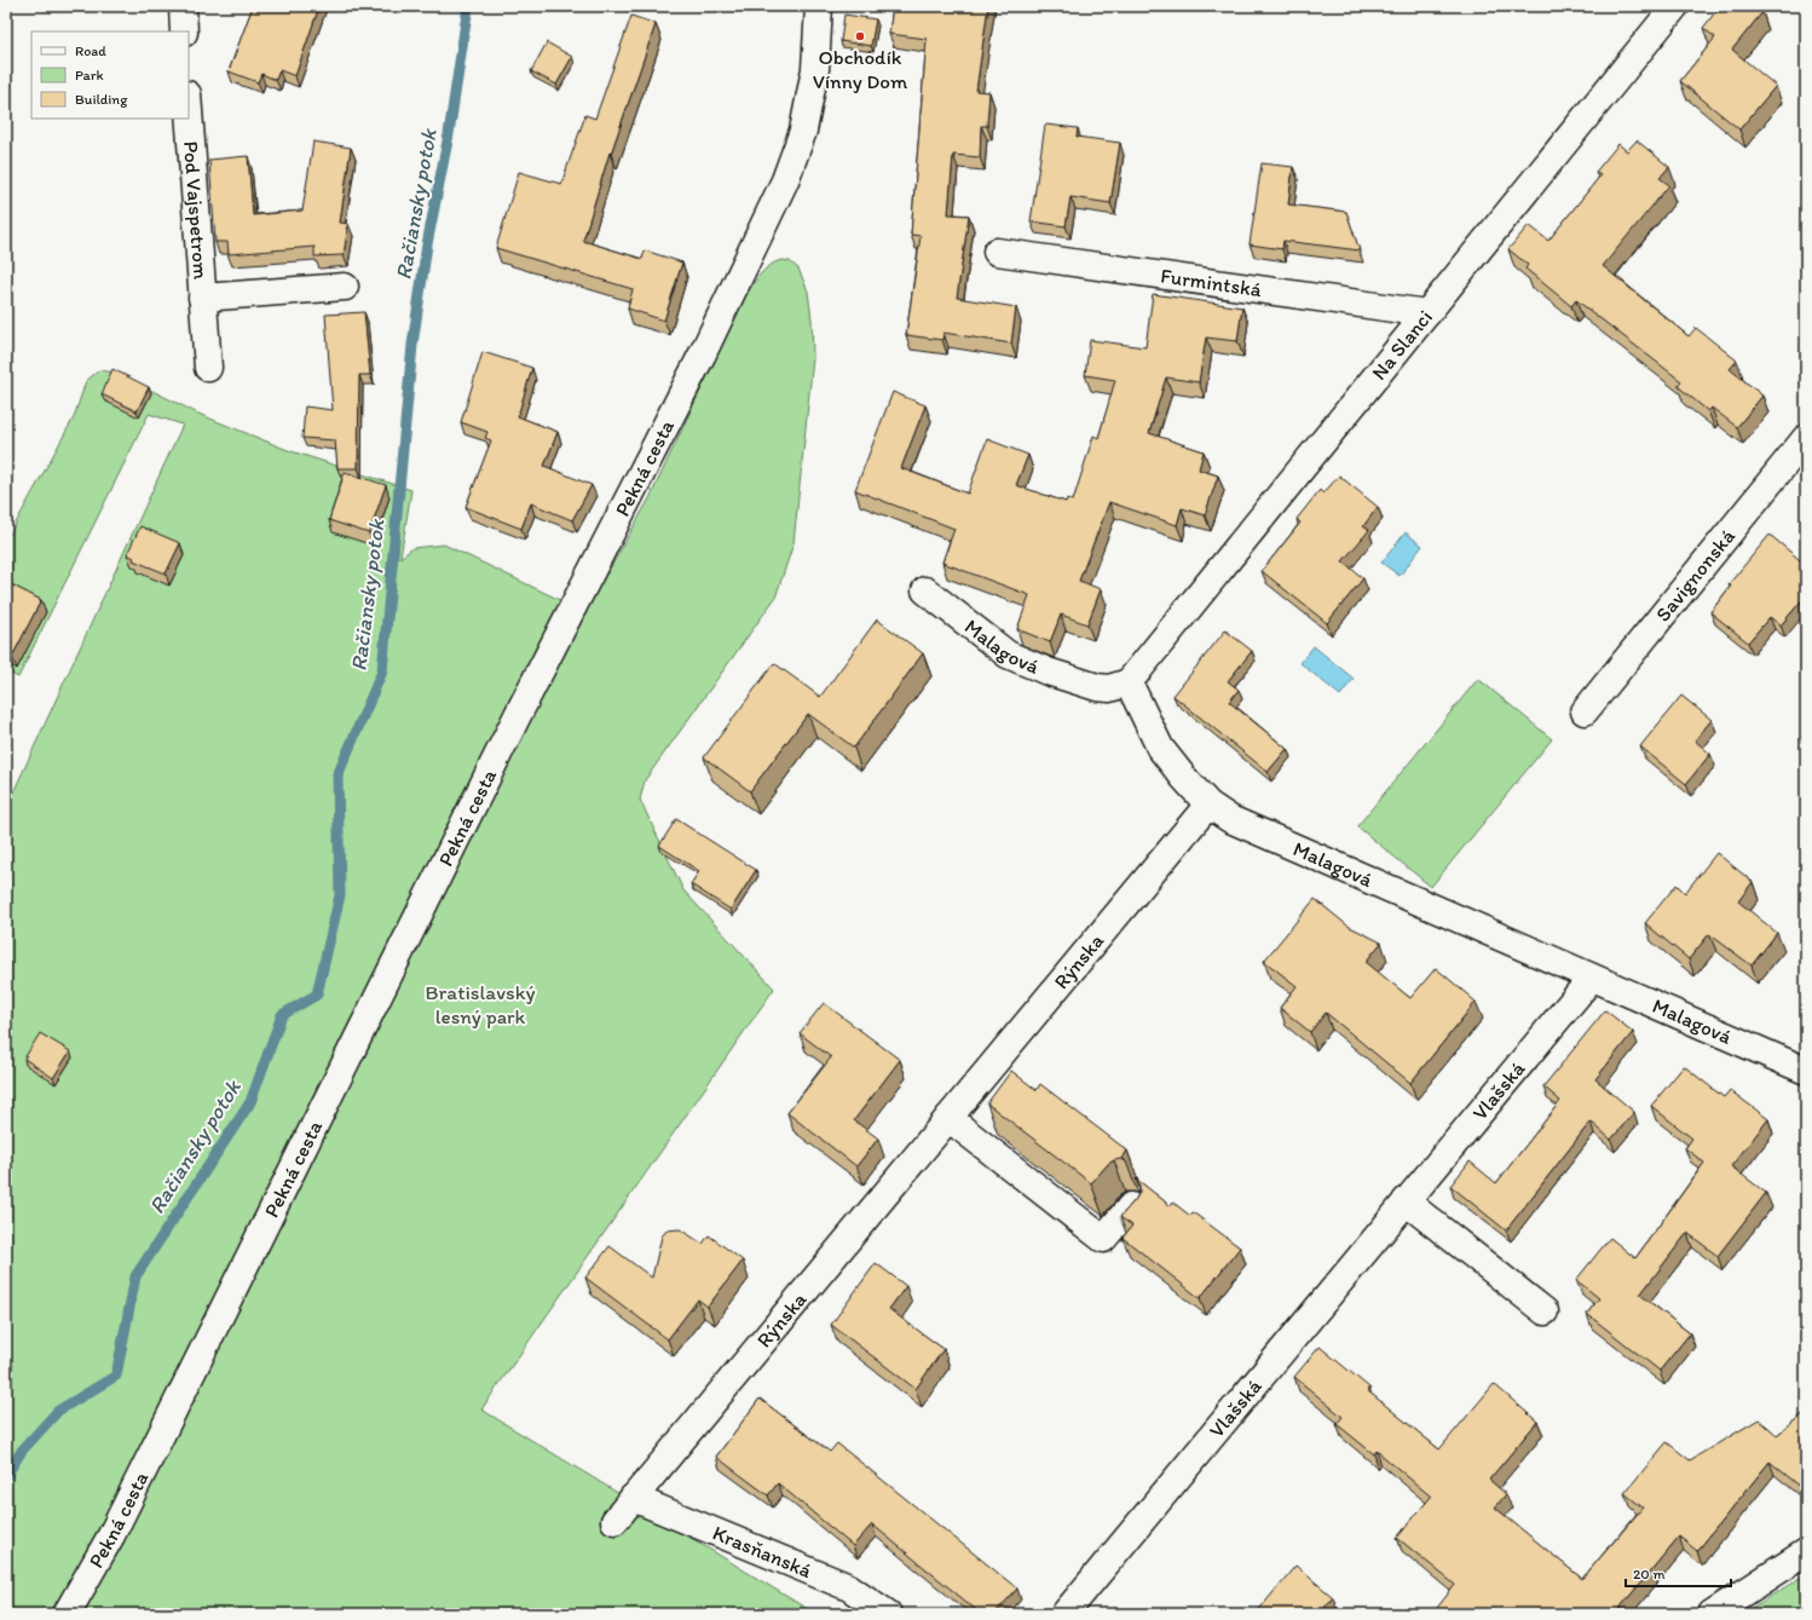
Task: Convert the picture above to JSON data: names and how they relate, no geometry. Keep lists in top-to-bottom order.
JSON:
{
  "streets": {
    "street": [
      "Pod Vajspetrom",
      "Furmintská",
      "Na Slanci",
      "Pekná cesta",
      "Savignonská",
      "Malagová",
      "Rýnska",
      "Vlašská",
      "Krasňanská"
    ]
  },
  "crossings": [
    ["Furmintská", "Na Slanci"],
    ["Na Slanci", "Malagová"],
    ["Malagová", "Rýnska"],
    ["Malagová", "Vlašská"],
    ["Rýnska", "Krasňanská"]
  ],
  "water": ["Račiansky potok"],
  "parks": ["Bratislavský lesný park"],
  "places": ["Obchodík Vínny Dom"],
  "legend": ["Road", "Park", "Building"],
  "scale_bar": "20 m"
}
